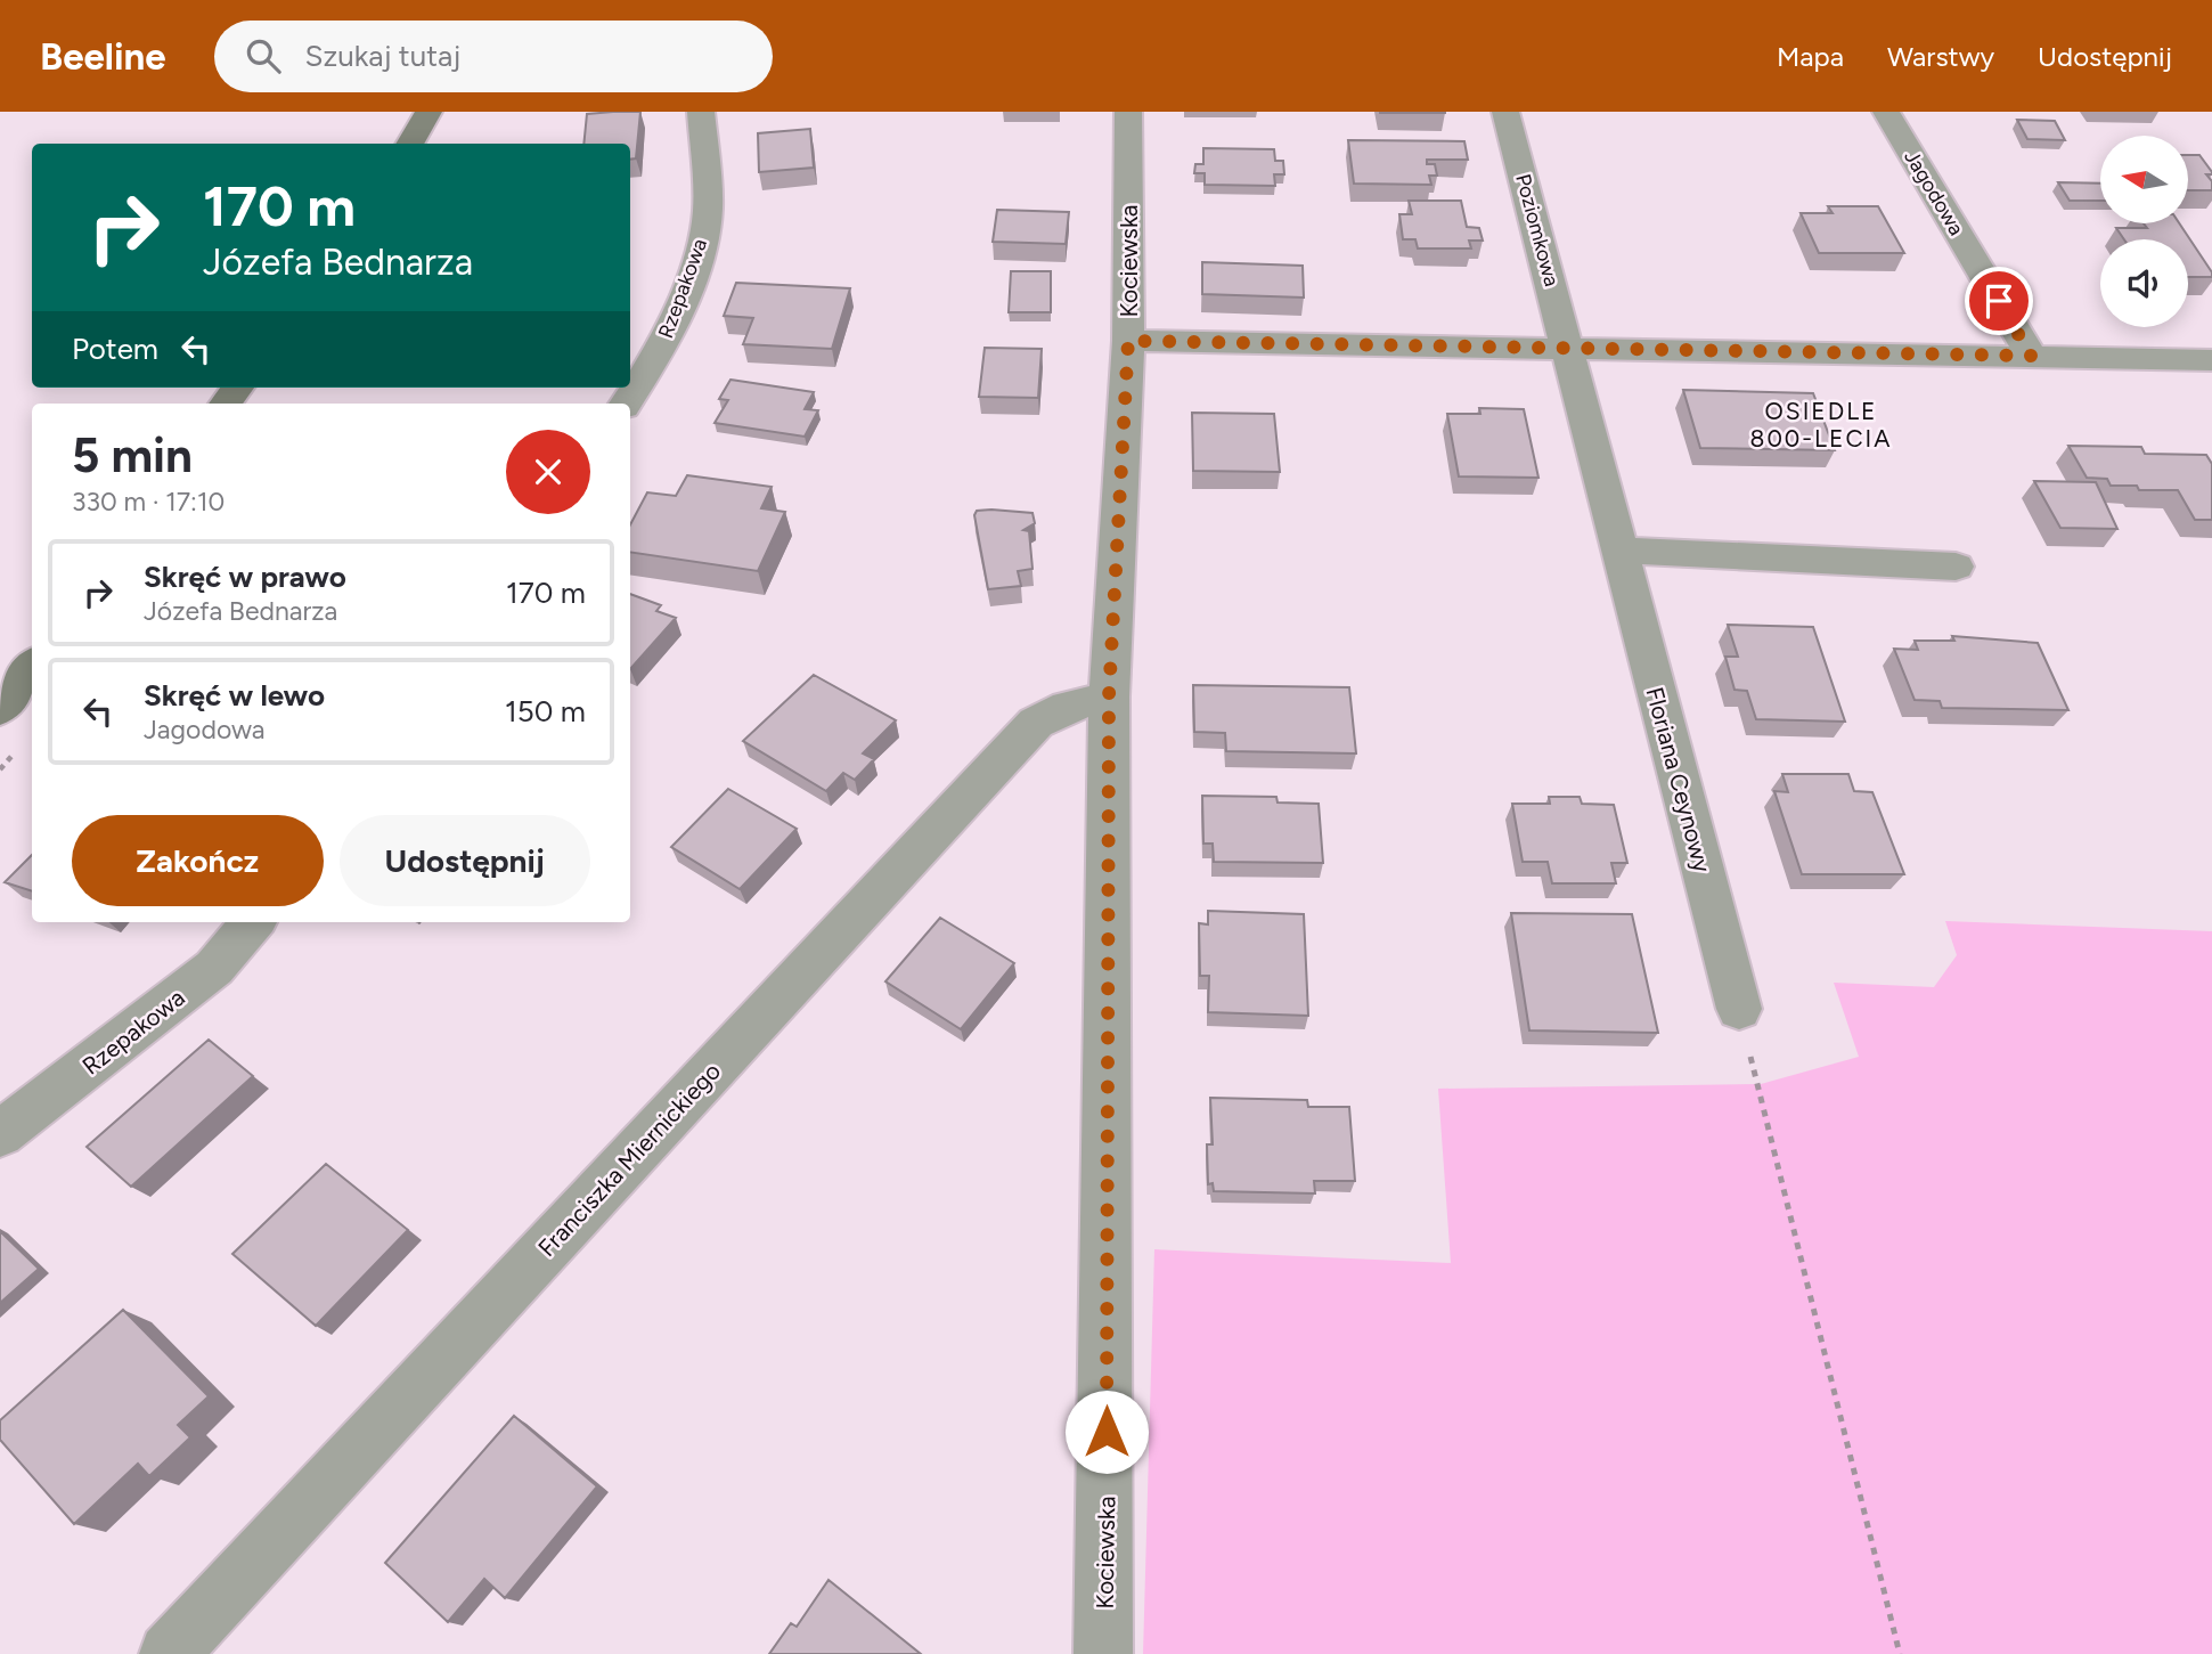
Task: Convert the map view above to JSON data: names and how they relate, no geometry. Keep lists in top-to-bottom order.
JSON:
{
  "streets": {
    "street": [
      "Jagodowa",
      "Poziomkowa",
      "Kociewska",
      "Rzepakowa",
      "Floriana Ceynowy",
      "Franciszka Miernickiego"
    ]
  },
  "crossings": [
    ["Poziomkowa", "Floriana Ceynowy"],
    ["Kociewska", "Franciszka Miernickiego"]
  ],
  "districts": ["OSIEDLE 800-LECIA"],
  "north": "left",
  "page": {
    "header": "Beeline",
    "search": "Szukaj tutaj",
    "nav": ["Mapa", "Warstwy", "Udostępnij"],
    "turn": ["170 m", "Józefa Bednarza"],
    "then": "Potem",
    "heading": ["5 min", "330 m · 17:10"],
    "list": [
      {
        "name": "Skręć w prawo",
        "note": "Józefa Bednarza",
        "value": "170 m"
      },
      {
        "name": "Skręć w lewo",
        "note": "Jagodowa",
        "value": "150 m"
      }
    ],
    "buttons": ["Zakończ", "Udostępnij"]
  }
}
